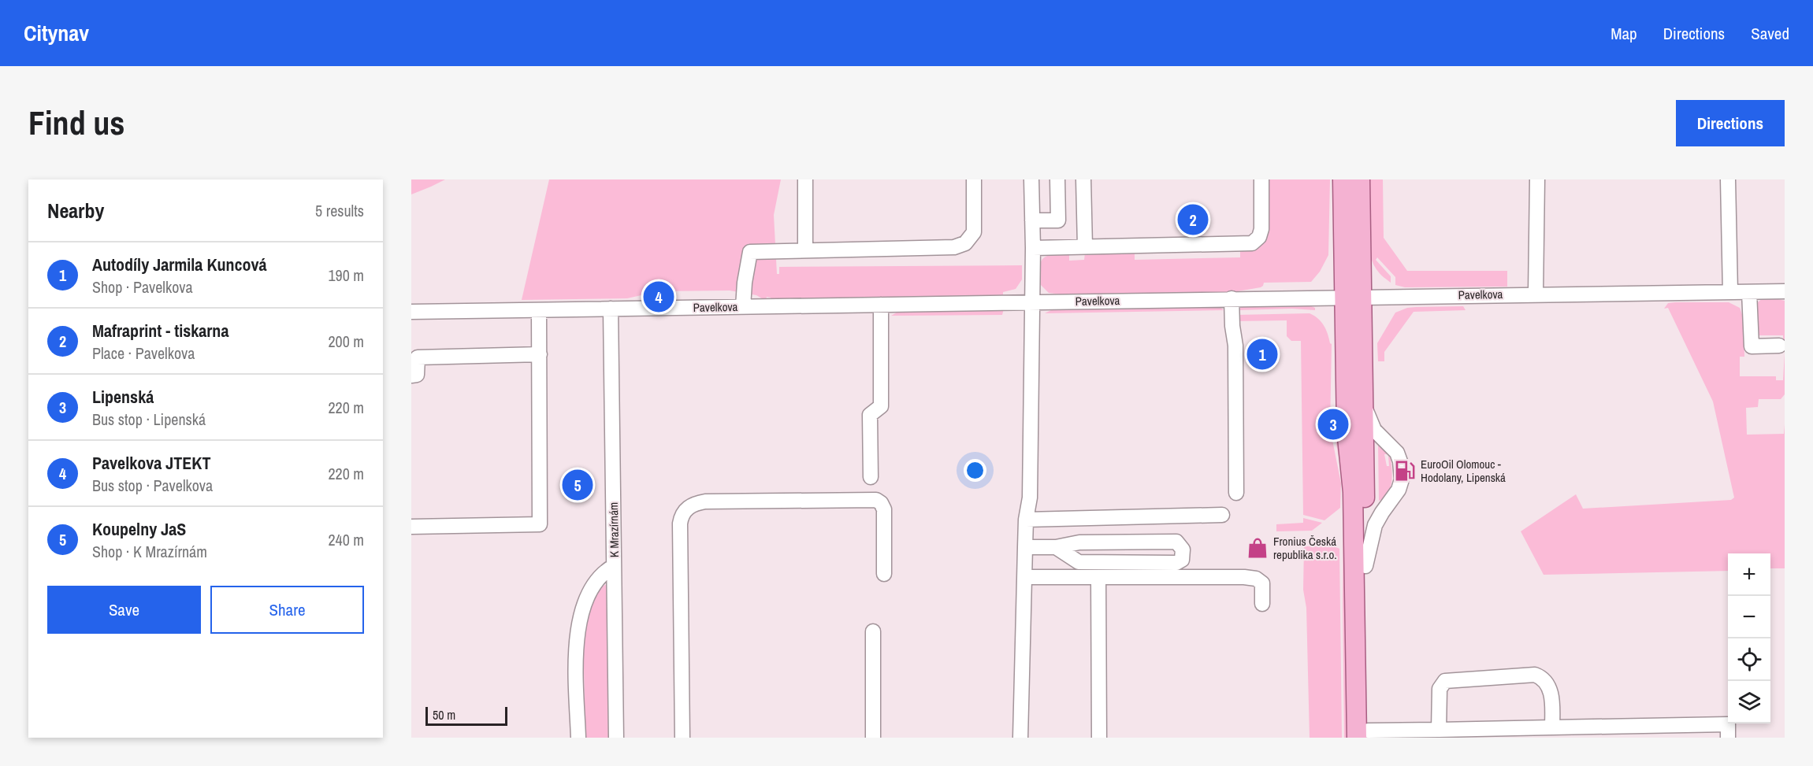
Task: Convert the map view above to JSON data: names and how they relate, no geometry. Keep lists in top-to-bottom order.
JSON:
{
  "streets": {
    "street": ["Pavelkova", "K Mrazírnám"]
  },
  "crossings": [
    ["Pavelkova", "K Mrazírnám"]
  ],
  "places": {
    "fuel station": ["EuroOil Olomouc - Hodolany, Lipenská"],
    "shop": ["Fronius Česká republika s.r.o."]
  },
  "scale_bar": "50 m",
  "page": {
    "header": "Citynav",
    "nav": ["Map", "Directions", "Saved"],
    "buttons": [
      "Directions",
      ["Save", "Share"]
    ],
    "title": "Find us",
    "heading": ["Nearby", "5 results"],
    "pins": [
      "2",
      "4",
      "1",
      "3",
      "5"
    ],
    "list": [
      {
        "mark": "1",
        "name": "Autodíly Jarmila Kuncová",
        "note": "Shop · Pavelkova",
        "value": "190 m"
      },
      {
        "mark": "2",
        "name": "Mafraprint - tiskarna",
        "note": "Place · Pavelkova",
        "value": "200 m"
      },
      {
        "mark": "3",
        "name": "Lipenská",
        "note": "Bus stop · Lipenská",
        "value": "220 m"
      },
      {
        "mark": "4",
        "name": "Pavelkova JTEKT",
        "note": "Bus stop · Pavelkova",
        "value": "220 m"
      },
      {
        "mark": "5",
        "name": "Koupelny JaS",
        "note": "Shop · K Mrazírnám",
        "value": "240 m"
      }
    ],
    "map_buttons": ["+", "−"],
    "scale": "50 m"
  }
}
